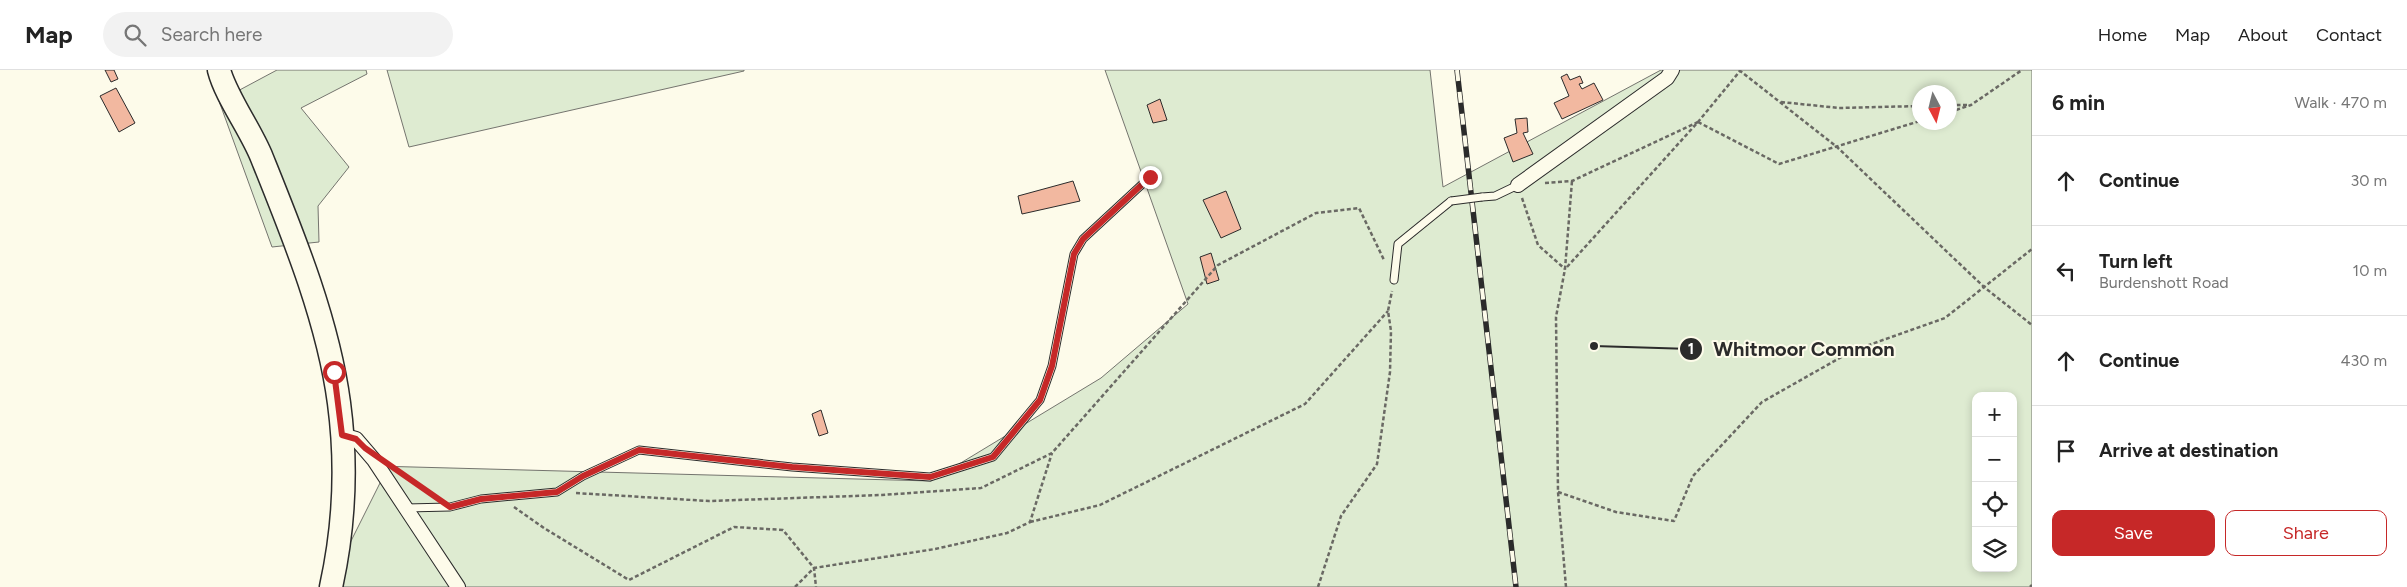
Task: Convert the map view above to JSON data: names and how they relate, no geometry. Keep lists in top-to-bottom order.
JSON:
{
  "places": ["Whitmoor Common"],
  "north": "bottom",
  "page": {
    "header": "Map",
    "search": "Search here",
    "nav": [
      "Home",
      "Map",
      "About",
      "Contact"
    ],
    "heading": ["6 min", "Walk · 470 m"],
    "list": [
      ["Continue", "30 m"],
      ["Turn left", "Burdenshott Road", "10 m"],
      ["Continue", "430 m"],
      "Arrive at destination"
    ],
    "map_buttons": ["+", "−"],
    "buttons": ["Save", "Share"]
  }
}
